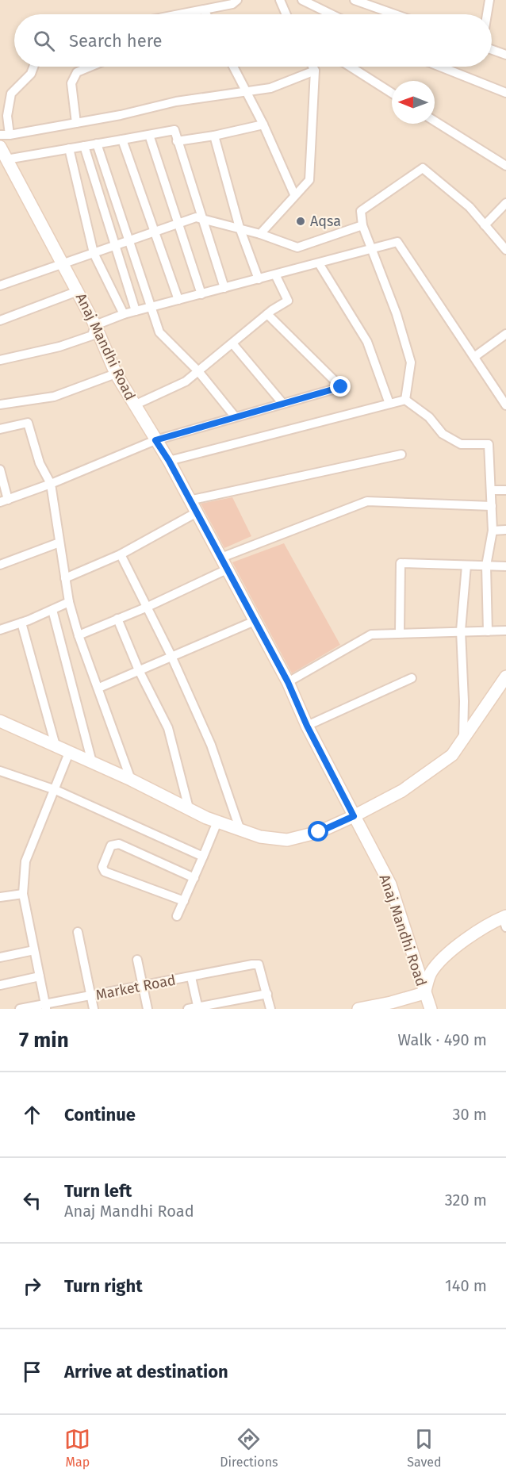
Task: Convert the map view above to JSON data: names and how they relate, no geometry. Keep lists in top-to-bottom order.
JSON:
{
  "streets": {
    "street": ["Anaj Mandhi Road", "Market Road"]
  },
  "places": ["Aqsa"],
  "north": "left",
  "page": {
    "search": "Search here",
    "heading": ["7 min", "Walk · 490 m"],
    "list": [
      ["Continue", "30 m"],
      ["Turn left", "Anaj Mandhi Road", "320 m"],
      ["Turn right", "140 m"],
      "Arrive at destination"
    ],
    "nav": ["Map", "Directions", "Saved"]
  }
}
